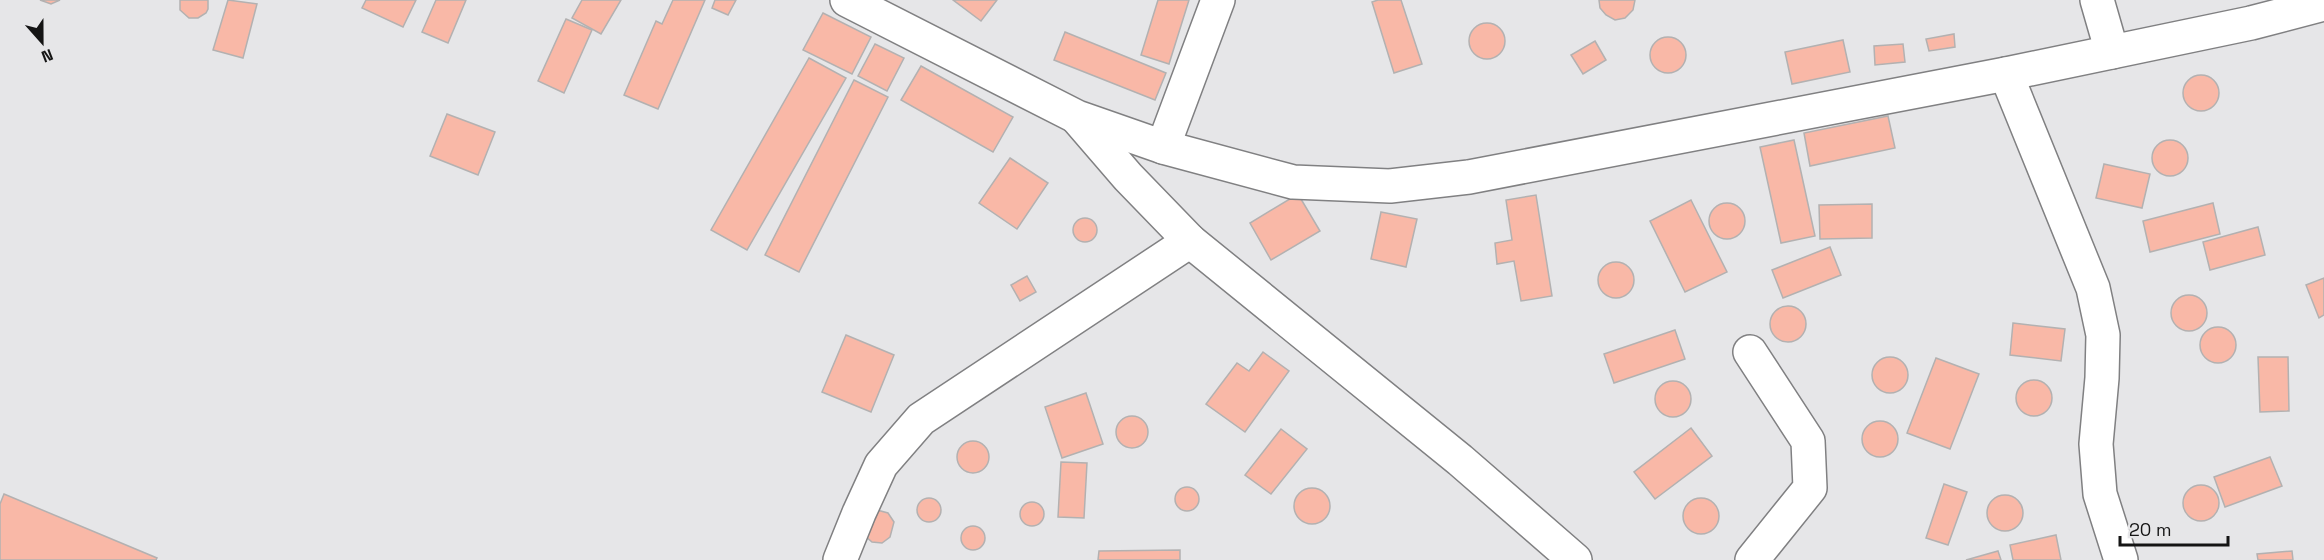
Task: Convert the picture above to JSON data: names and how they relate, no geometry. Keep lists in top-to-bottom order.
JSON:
{
  "scale_bar": "20 m",
  "north": "bottom"
}
